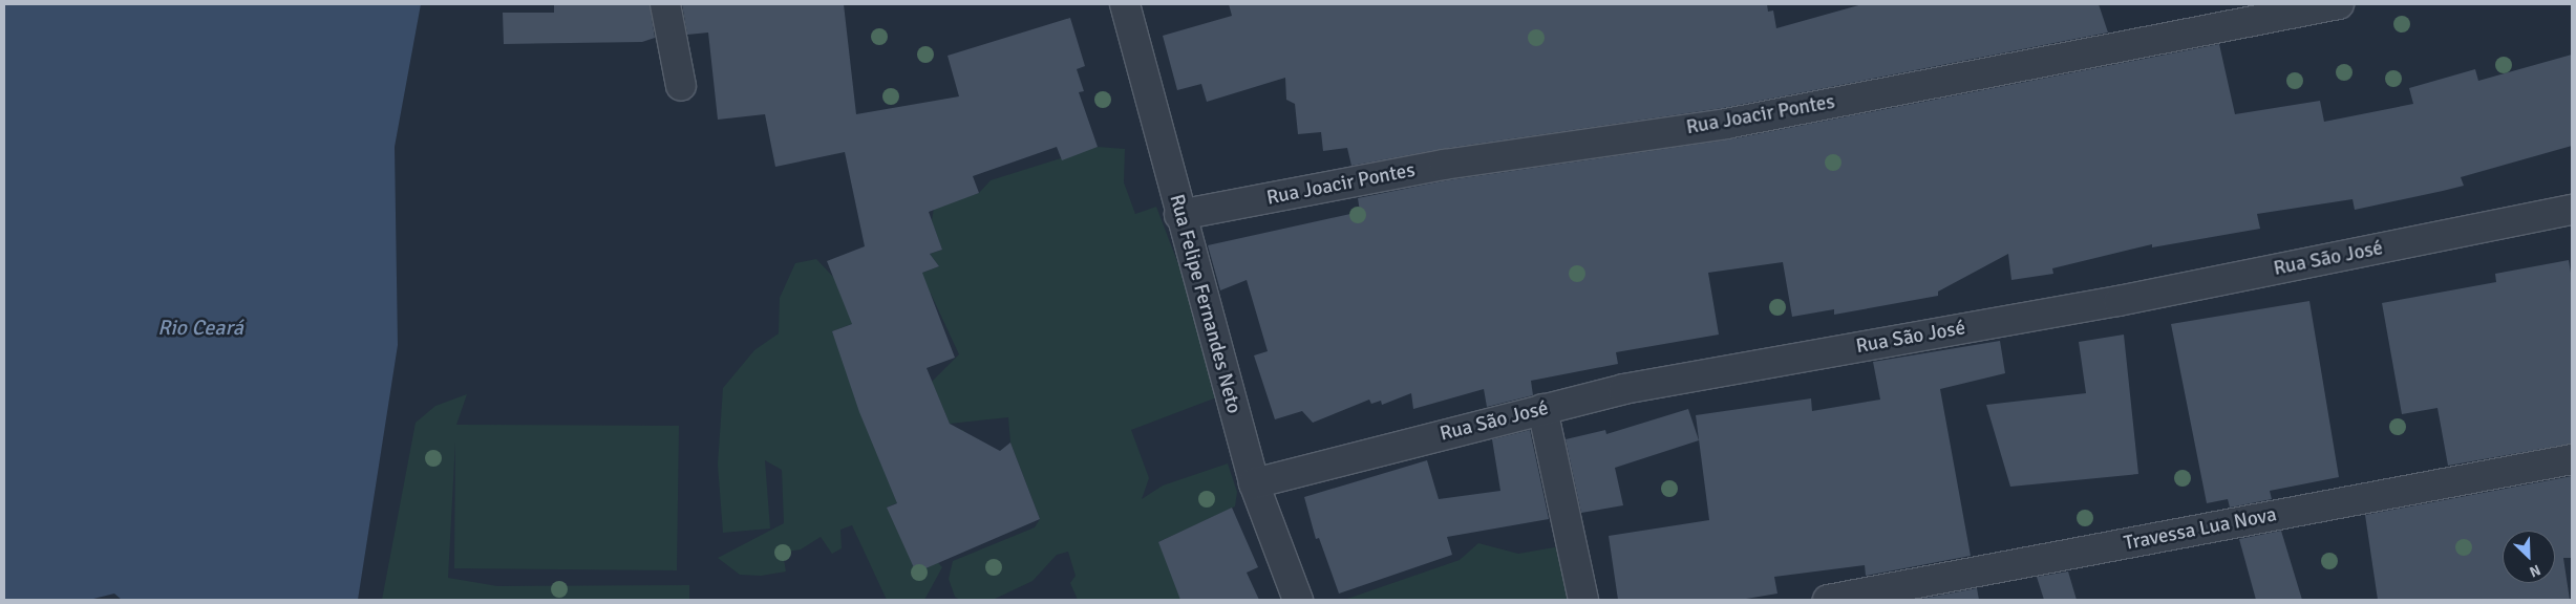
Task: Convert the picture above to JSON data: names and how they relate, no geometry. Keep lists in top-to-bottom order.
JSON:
{
  "streets": {
    "street": [
      "Rua Joacir Pontes",
      "Rua São José",
      "Rua Felipe Fernandes Neto",
      "Travessa Lua Nova"
    ]
  },
  "crossings": [
    ["Rua Joacir Pontes", "Rua Felipe Fernandes Neto"],
    ["Rua São José", "Rua Felipe Fernandes Neto"]
  ],
  "water": ["Rio Ceará"],
  "north": "bottom right"
}
